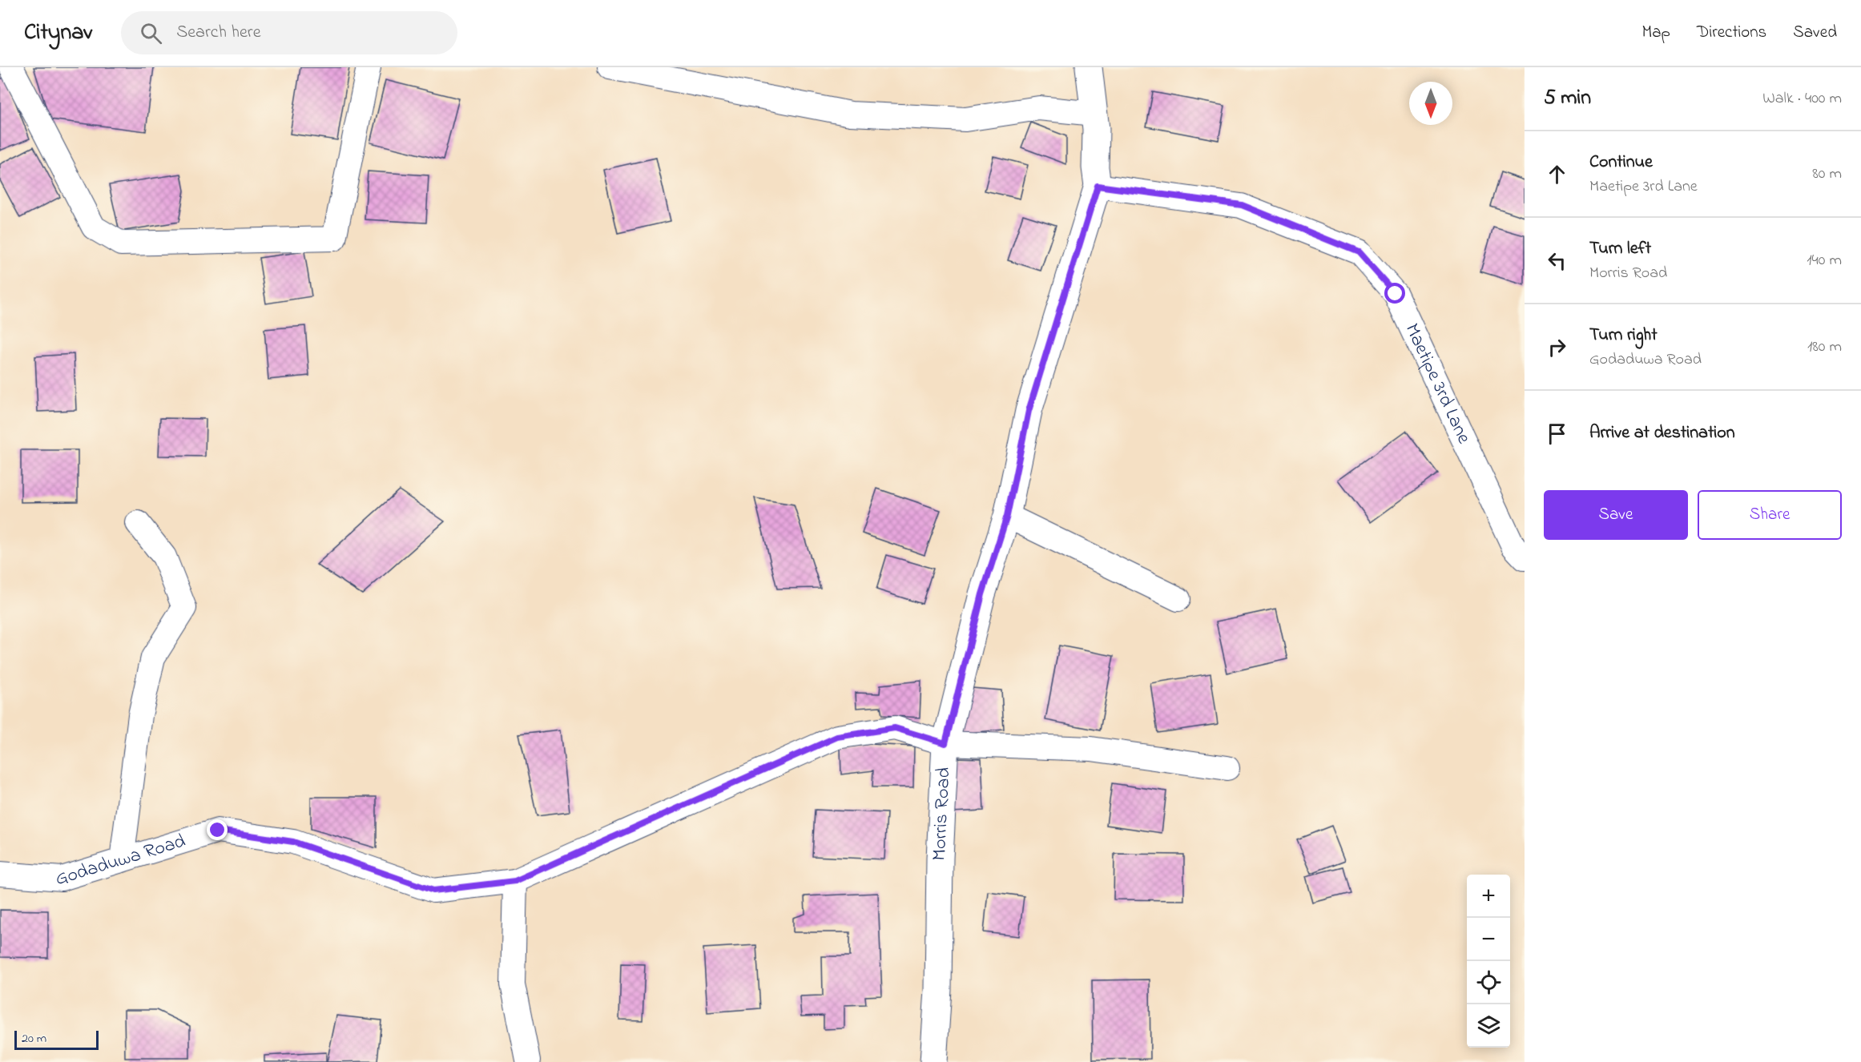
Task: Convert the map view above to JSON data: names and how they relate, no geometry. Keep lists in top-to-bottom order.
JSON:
{
  "streets": {
    "main road": ["Morris Road"],
    "street": ["Maetipe 3rd Lane", "Godaduwa Road"]
  },
  "crossings": [
    ["Maetipe 3rd Lane", "Morris Road"],
    ["Morris Road", "Godaduwa Road"]
  ],
  "scale_bar": "20 m",
  "north": "bottom",
  "page": {
    "header": "Citynav",
    "search": "Search here",
    "nav": ["Map", "Directions", "Saved"],
    "heading": ["5 min", "Walk · 400 m"],
    "list": [
      ["Continue", "Maetipe 3rd Lane", "80 m"],
      ["Turn left", "Morris Road", "140 m"],
      ["Turn right", "Godaduwa Road", "180 m"],
      "Arrive at destination"
    ],
    "buttons": ["Save", "Share"],
    "map_buttons": ["+", "−"],
    "scale": "20 m"
  }
}
